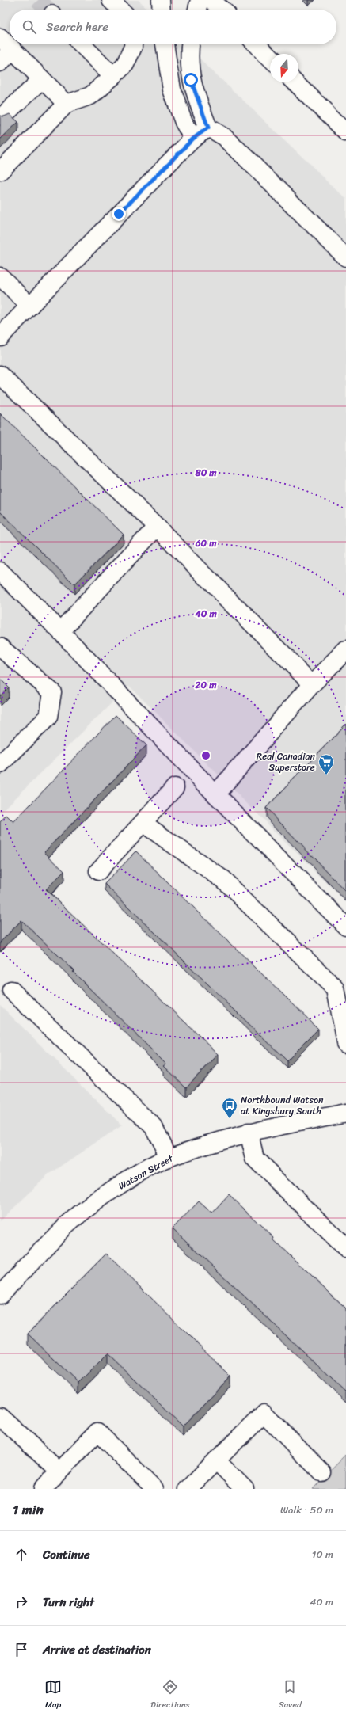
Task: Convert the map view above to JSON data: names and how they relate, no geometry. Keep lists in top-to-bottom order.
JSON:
{
  "streets": {
    "street": ["Watson Street"]
  },
  "places": {
    "supermarket": ["Real Canadian Superstore"],
    "bus stop": ["Northbound Watson at Kingsbury South"]
  },
  "north": "bottom",
  "page": {
    "search": "Search here",
    "heading": ["1 min", "Walk · 50 m"],
    "list": [
      ["Continue", "10 m"],
      ["Turn right", "40 m"],
      "Arrive at destination"
    ],
    "nav": ["Map", "Directions", "Saved"]
  },
  "rings": [
    "80 m",
    "60 m",
    "40 m",
    "20 m"
  ]
}
